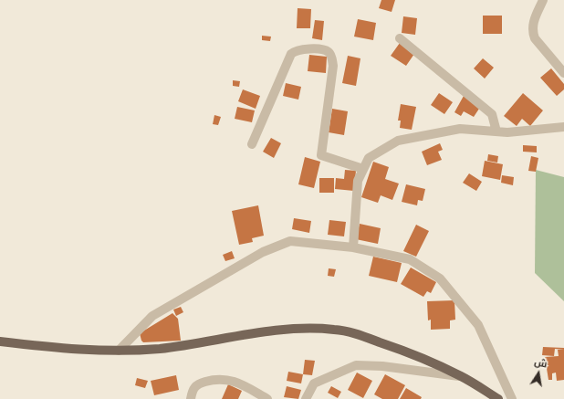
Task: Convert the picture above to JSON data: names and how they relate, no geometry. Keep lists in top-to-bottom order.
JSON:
{
  "north": "top"
}
